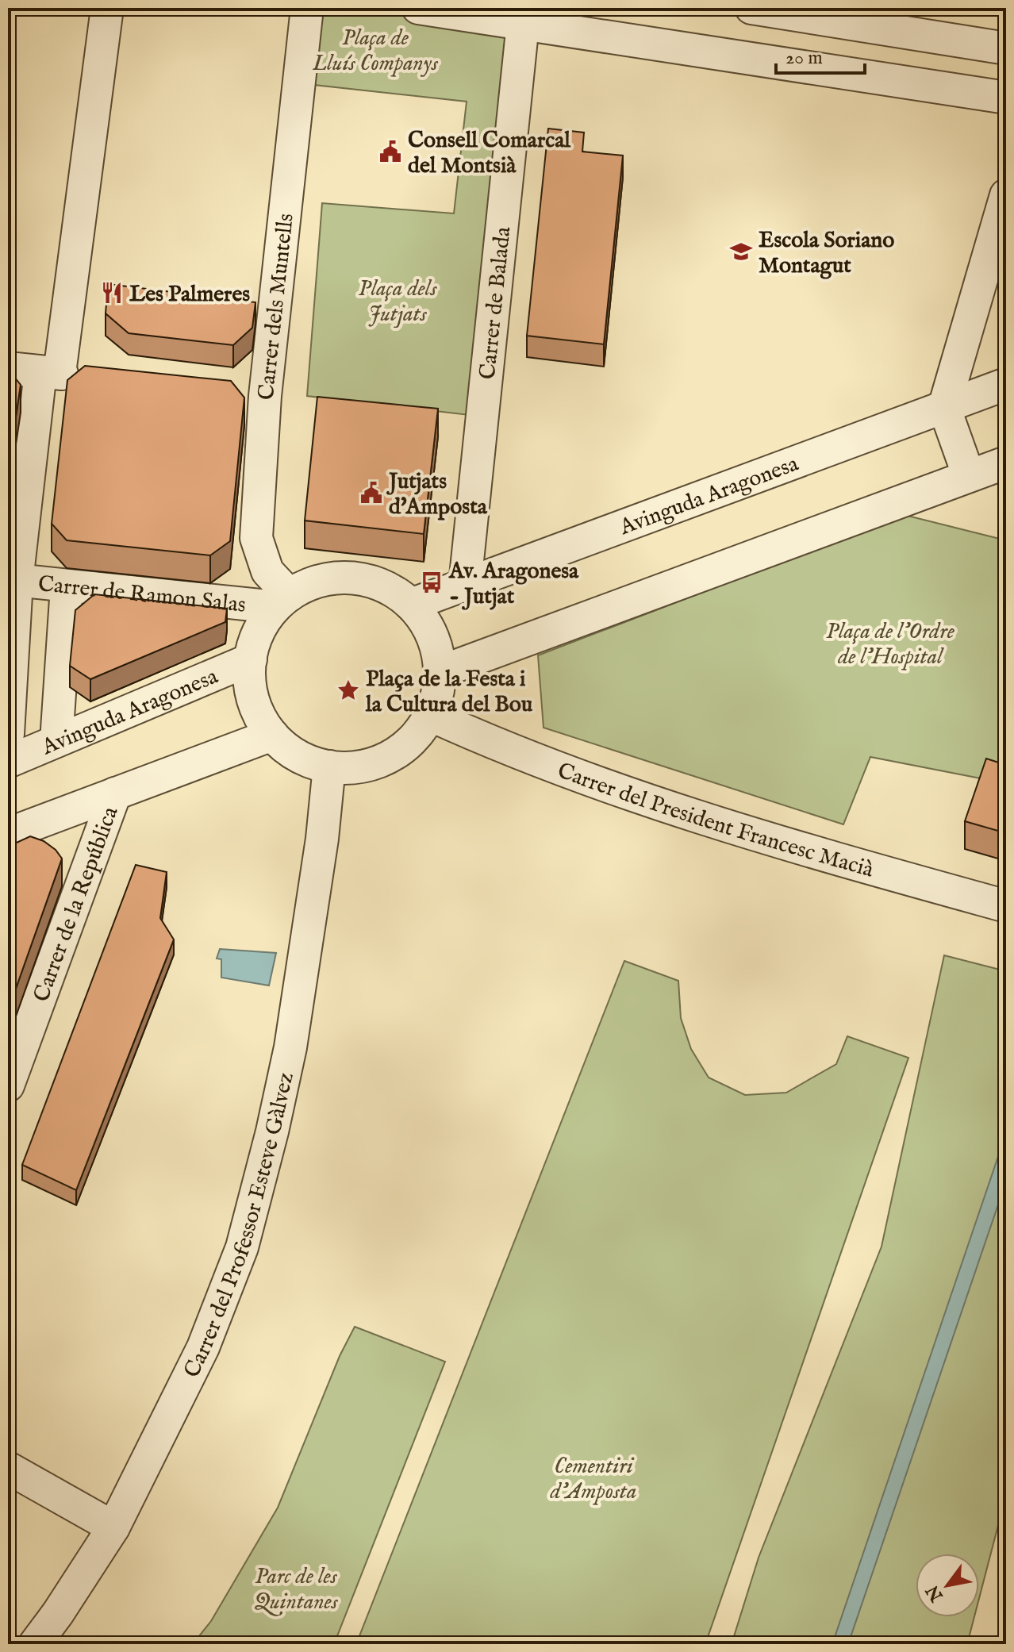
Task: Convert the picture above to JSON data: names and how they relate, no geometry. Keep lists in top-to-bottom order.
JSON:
{
  "streets": {
    "street": [
      "Carrer de Balada",
      "Carrer dels Muntells",
      "Avinguda Aragonesa",
      "Carrer de Ramon Salas",
      "Carrer del President Francesc Macià",
      "Carrer de la República",
      "Carrer del Professor Esteve Gàlvez"
    ]
  },
  "crossings": [
    ["Carrer de Balada", "Avinguda Aragonesa"],
    ["Carrer dels Muntells", "Avinguda Aragonesa"],
    ["Carrer dels Muntells", "Carrer de Ramon Salas"],
    ["Carrer dels Muntells", "Carrer del President Francesc Macià"],
    ["Carrer dels Muntells", "Carrer del Professor Esteve Gàlvez"],
    ["Avinguda Aragonesa", "Carrer de Ramon Salas"],
    ["Avinguda Aragonesa", "Carrer del President Francesc Macià"],
    ["Avinguda Aragonesa", "Carrer del Professor Esteve Gàlvez"],
    ["Carrer de Ramon Salas", "Carrer del President Francesc Macià"],
    ["Carrer de Ramon Salas", "Carrer del Professor Esteve Gàlvez"],
    ["Carrer del President Francesc Macià", "Carrer del Professor Esteve Gàlvez"]
  ],
  "parks": [
    "Plaça de Lluís Companys",
    "Plaça dels Jutjats",
    "Plaça de l'Ordre de l'Hospital",
    "Cementiri d'Amposta",
    "Parc de les Quintanes"
  ],
  "places": {
    "public building": ["Consell Comarcal del Montsià", "Jutjats d'Amposta"],
    "school or university": ["Escola Soriano Montagut"],
    "restaurant": ["Les Palmeres"],
    "bus stop": ["Av. Aragonesa - Jutjat"],
    "place": ["Plaça de la Festa i la Cultura del Bou"]
  },
  "scale_bar": "20 m",
  "north": "bottom left"
}
